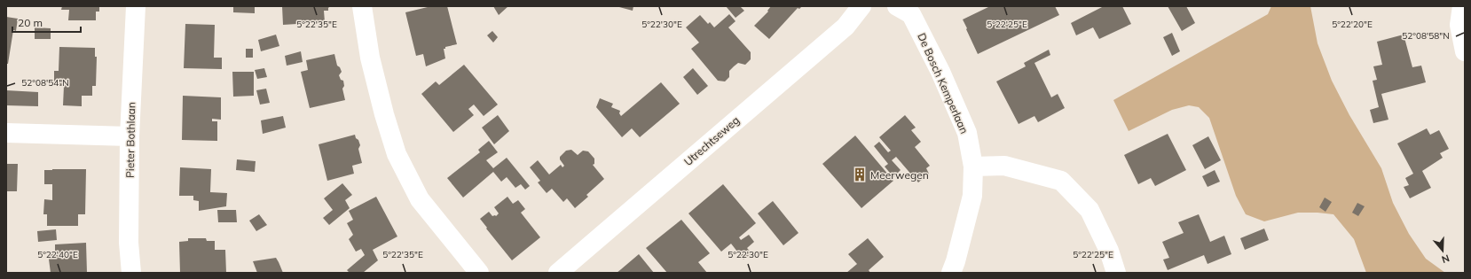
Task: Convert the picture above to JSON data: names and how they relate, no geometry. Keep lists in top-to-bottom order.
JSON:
{
  "streets": {
    "street": ["De Bosch Kemperlaan", "Pieter Bothlaan", "Utrechtseweg"]
  },
  "places": {
    "building": ["Meerwegen"]
  },
  "scale_bar": "20 m",
  "north": "bottom",
  "coordinates": [
    "5°22'35\"E",
    "5°22'30\"E",
    "5°22'20\"E",
    "5°22'25\"E",
    "52°08'58\"N",
    "52°08'54\"N",
    "5°22'40\"E"
  ]
}
